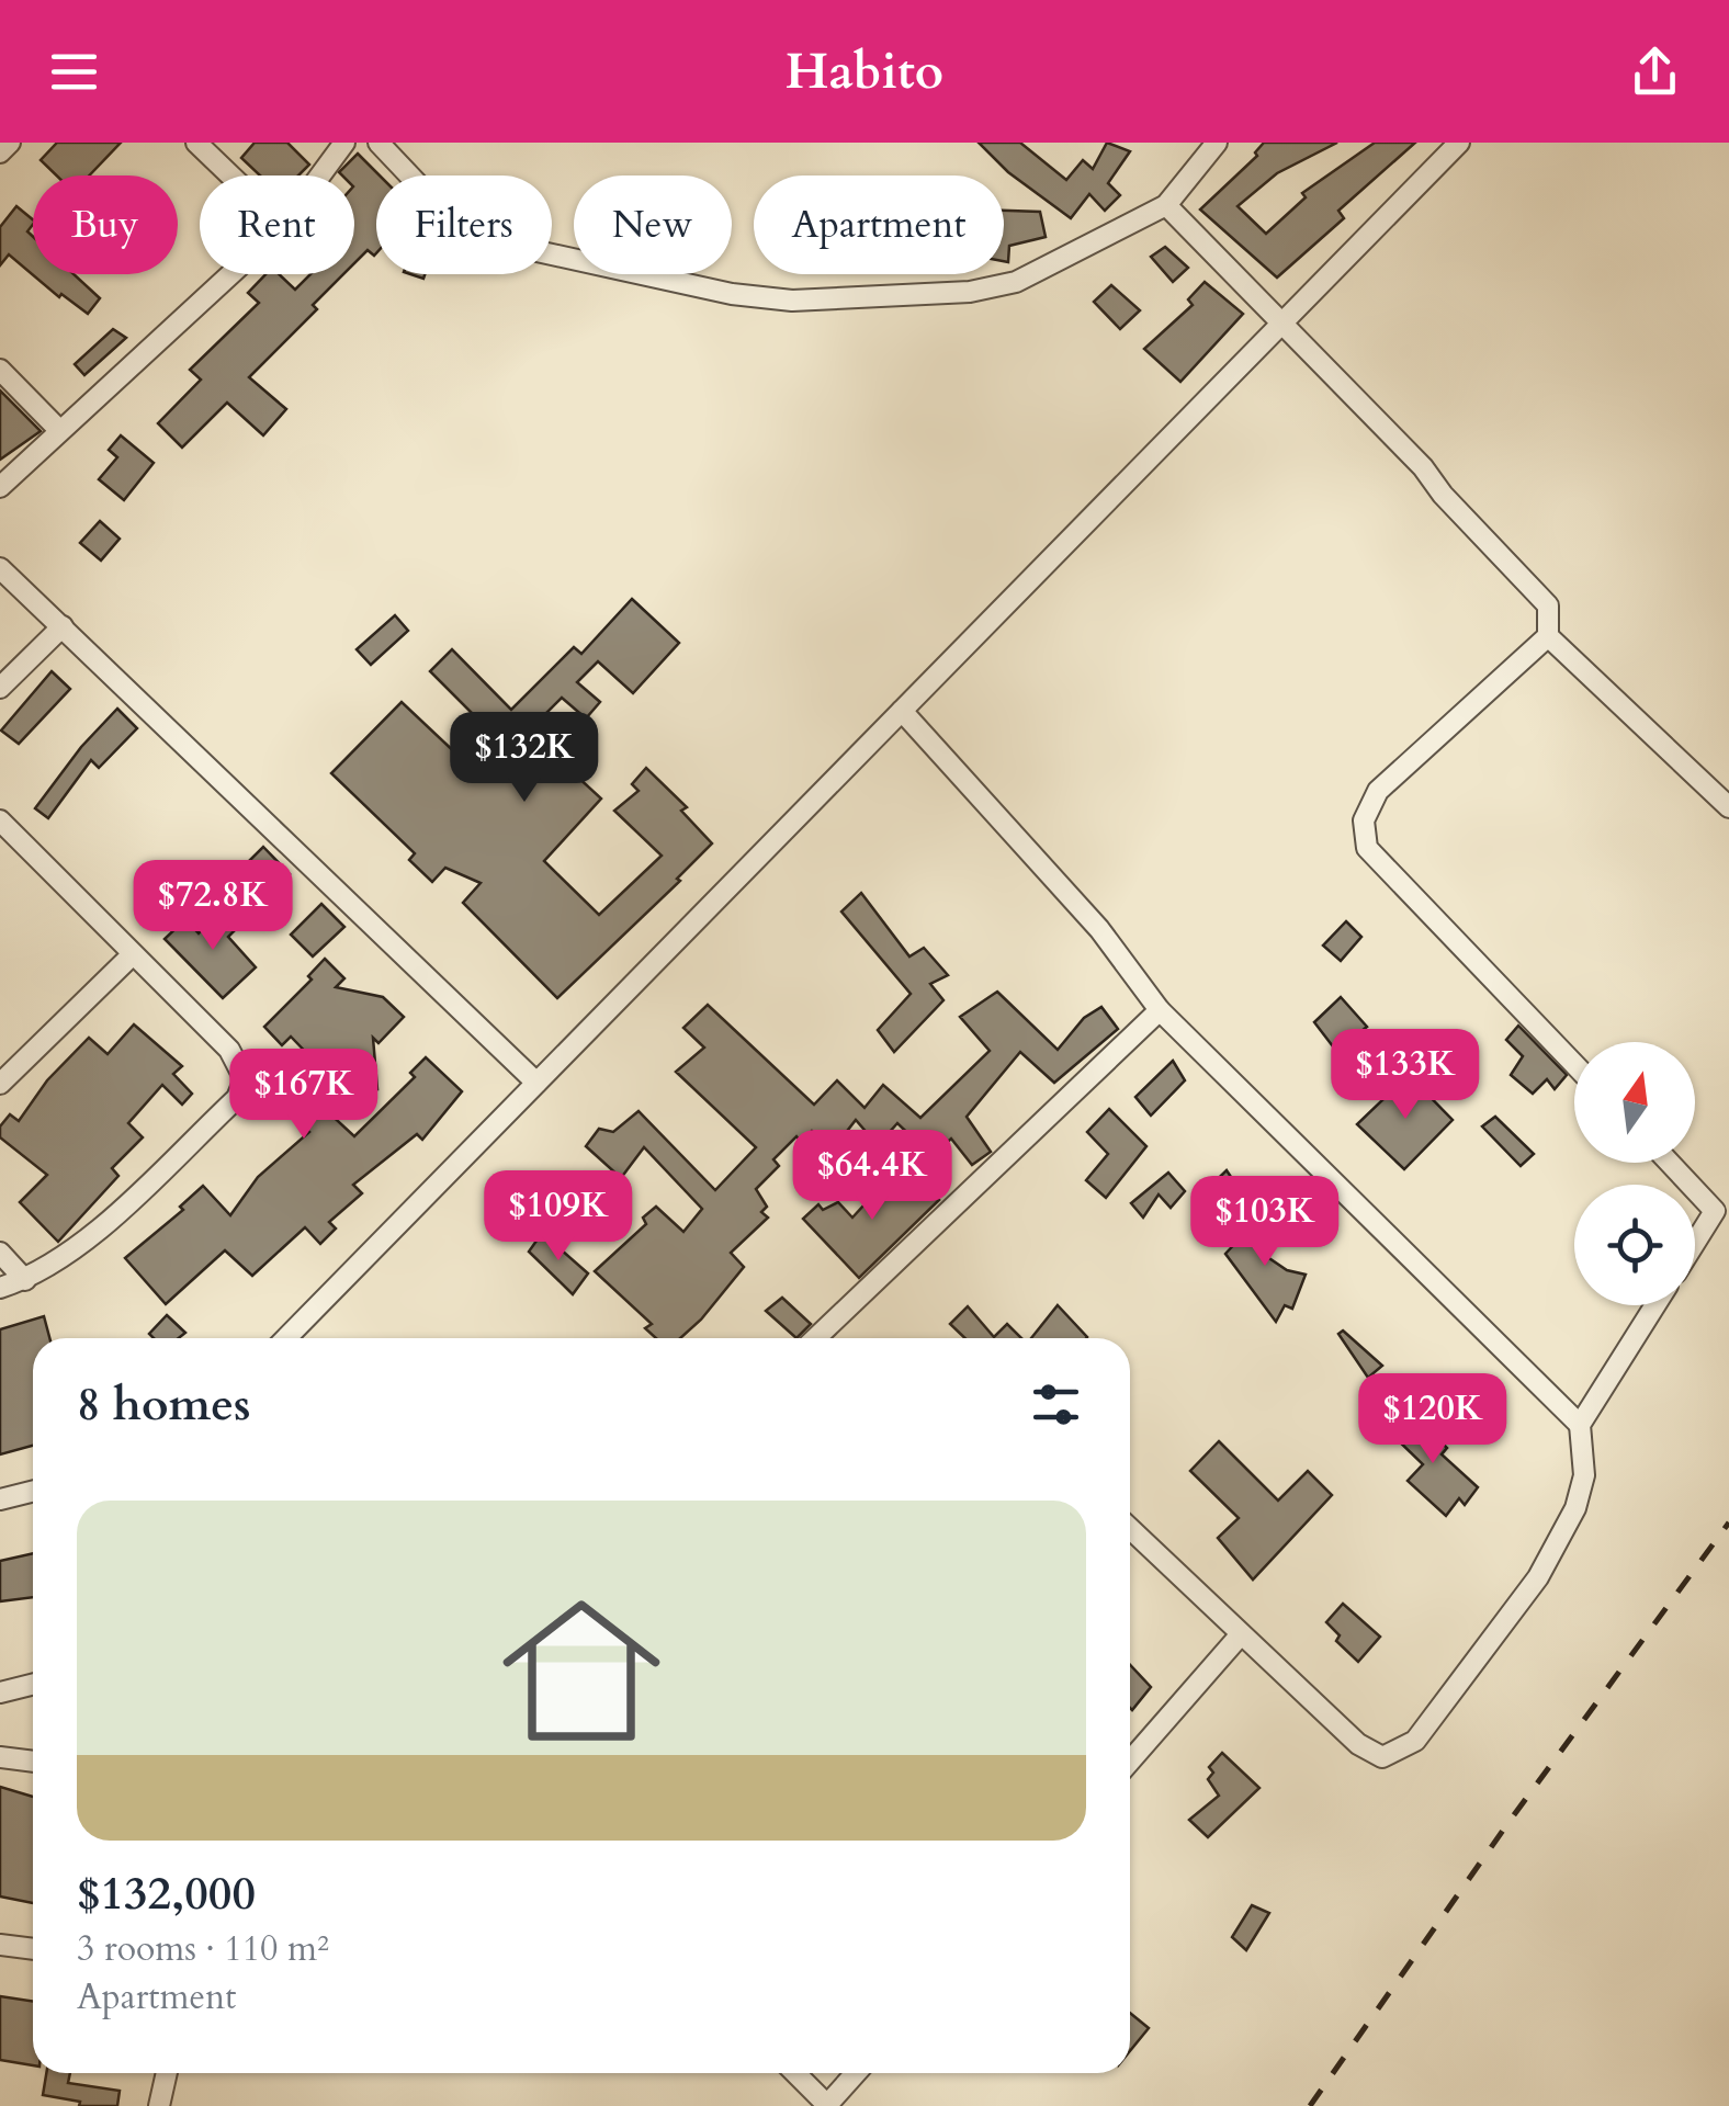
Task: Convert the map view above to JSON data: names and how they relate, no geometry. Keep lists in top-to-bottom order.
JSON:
{
  "north": "top",
  "page": {
    "header": "Habito",
    "chip": [
      "Buy",
      "Rent",
      "Filters",
      "New",
      "Apartment"
    ],
    "price": [
      "$132K",
      "$72.8K",
      "$133K",
      "$167K",
      "$64.4K",
      "$109K",
      "$103K",
      "$120K"
    ],
    "heading": "8 homes",
    "list": [
      {
        "name": "$132,000",
        "note": "3 rooms · 110 m² · Apartment"
      }
    ]
  }
}
